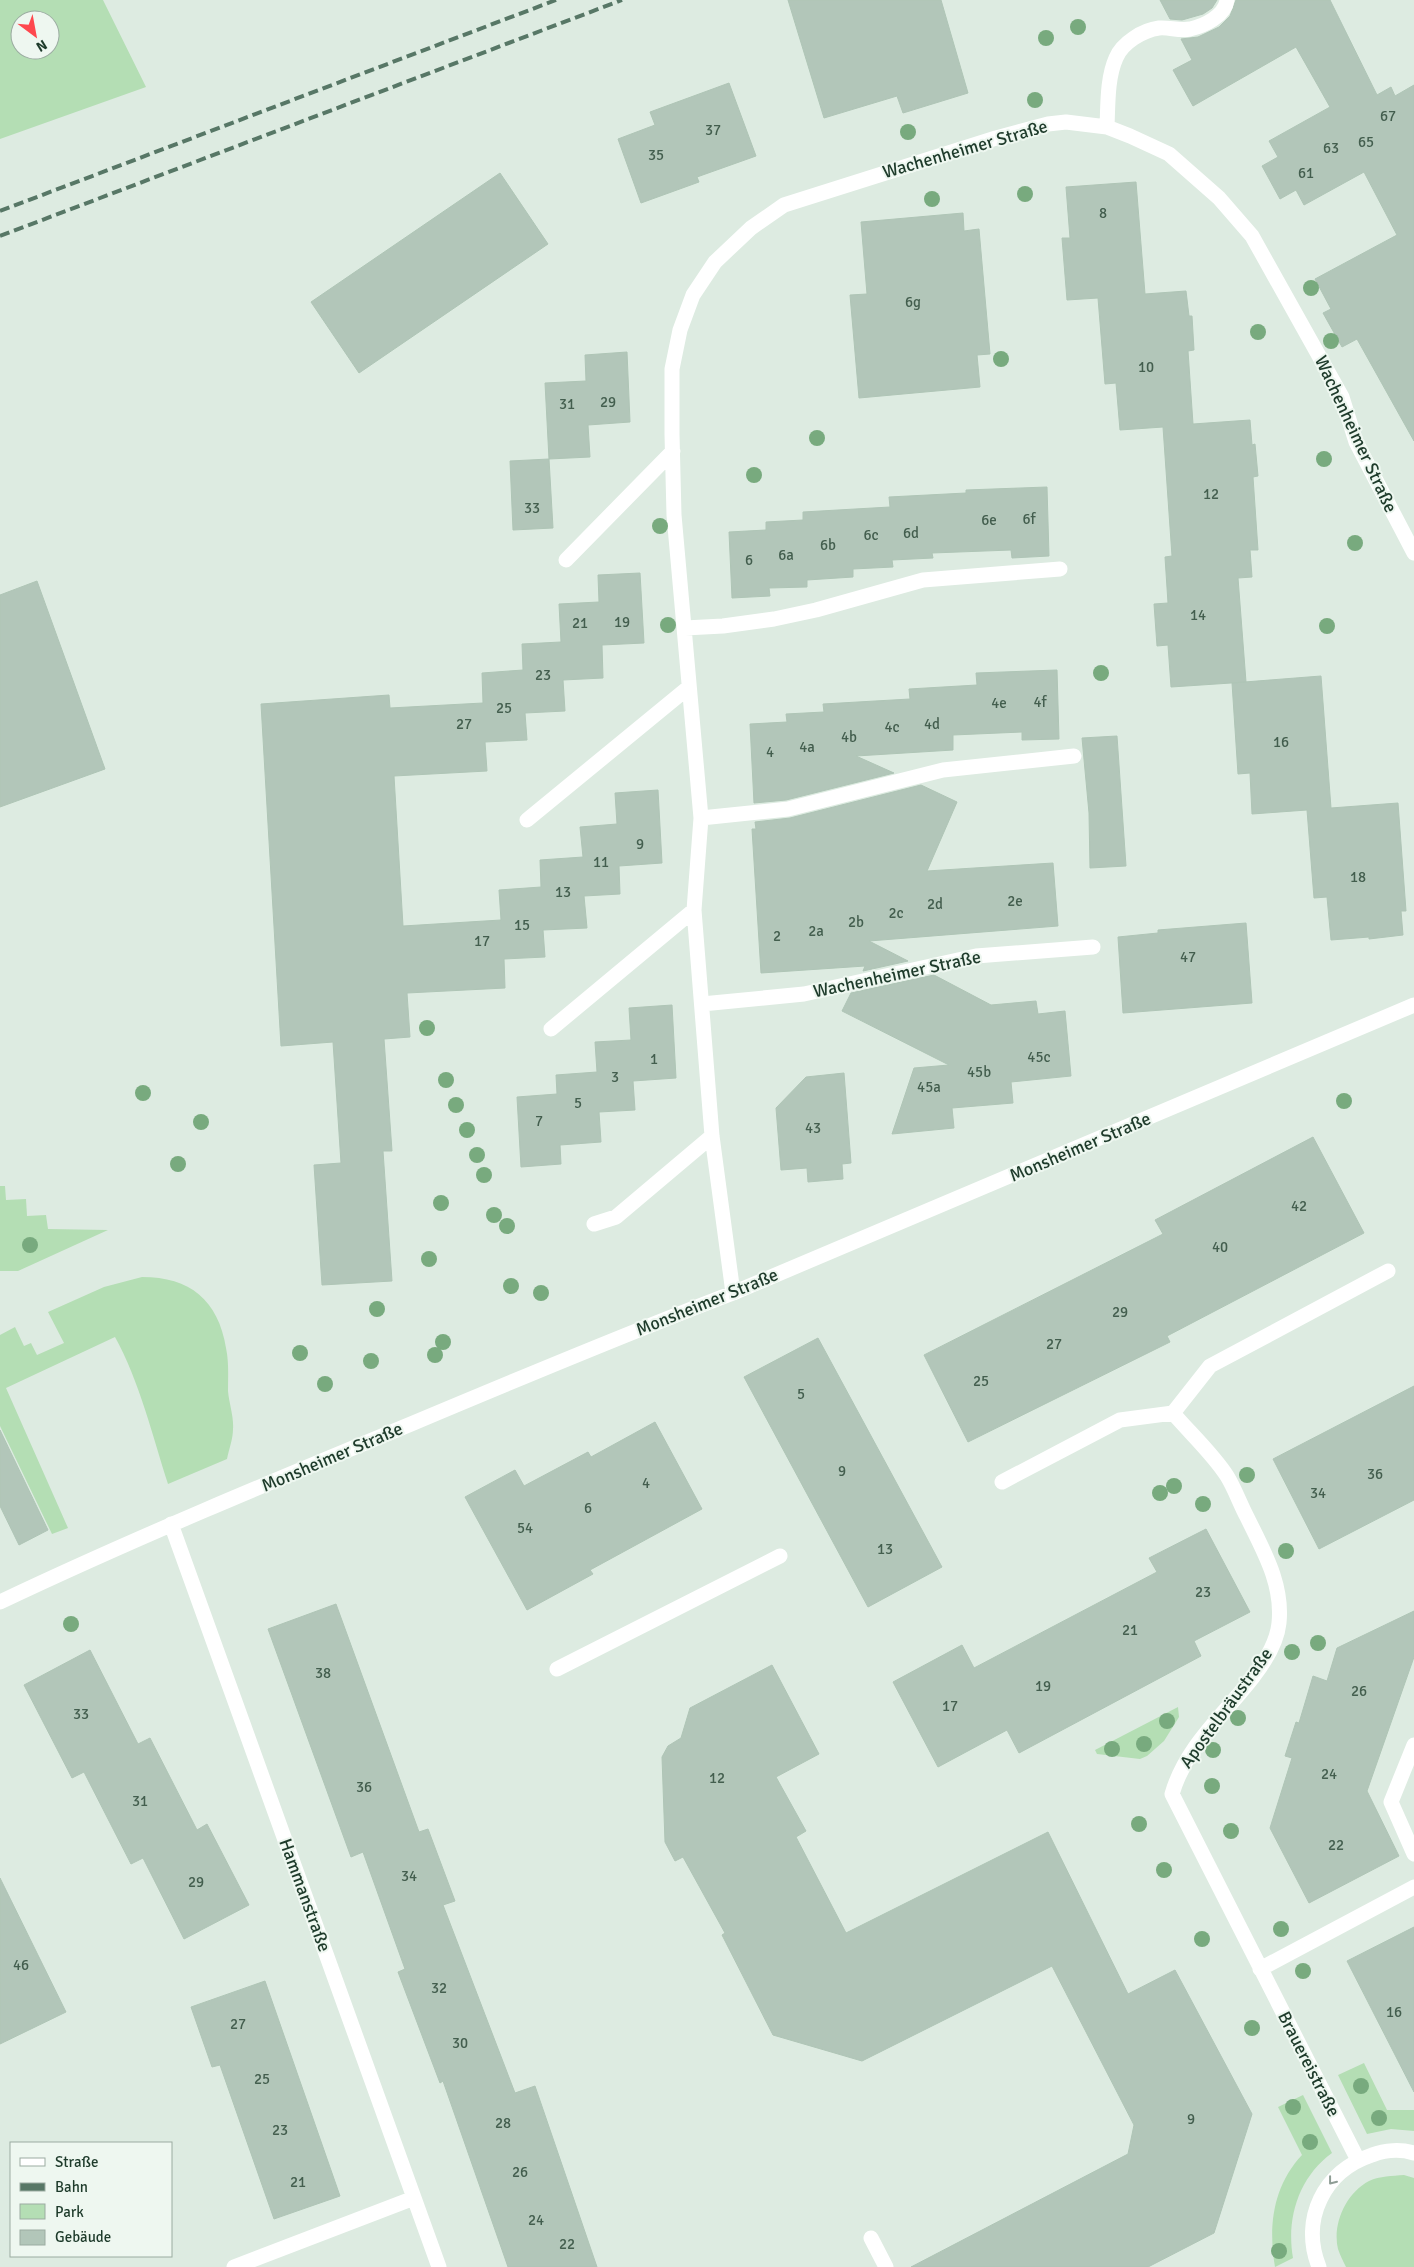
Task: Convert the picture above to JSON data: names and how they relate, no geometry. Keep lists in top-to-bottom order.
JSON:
{
  "streets": {
    "street": [
      "Wachenheimer Straße",
      "Monsheimer Straße",
      "Apostelbräustraße",
      "Hammanstraße",
      "Brauereistraße"
    ]
  },
  "crossings": [
    ["Wachenheimer Straße", "Monsheimer Straße"],
    ["Monsheimer Straße", "Hammanstraße"],
    ["Apostelbräustraße", "Brauereistraße"]
  ],
  "house_numbers": [
    "67",
    "37",
    "65",
    "63",
    "35",
    "61",
    "8",
    "6g",
    "10",
    "29",
    "31",
    "12",
    "33",
    "6f",
    "6e",
    "6d",
    "6c",
    "6b",
    "6a",
    "6",
    "14",
    "19",
    "21",
    "23",
    "4f",
    "4e",
    "25",
    "27",
    "4d",
    "4c",
    "4b",
    "16",
    "4a",
    "4",
    "9",
    "11",
    "18",
    "13",
    "2e",
    "2d",
    "2c",
    "2b",
    "15",
    "2a",
    "2",
    "17",
    "47",
    "45c",
    "1",
    "45b",
    "3",
    "45a",
    "5",
    "7",
    "43",
    "42",
    "40",
    "29",
    "27",
    "25",
    "5",
    "9",
    "36",
    "4",
    "34",
    "6",
    "54",
    "13",
    "23",
    "21",
    "38",
    "19",
    "26",
    "17",
    "33",
    "24",
    "12",
    "36",
    "31",
    "22",
    "34",
    "29",
    "46",
    "32",
    "16",
    "27",
    "30",
    "25",
    "9",
    "28",
    "23",
    "26",
    "21",
    "24",
    "22"
  ],
  "legend": [
    "Straße",
    "Bahn",
    "Park",
    "Gebäude"
  ],
  "north": "bottom right"
}
